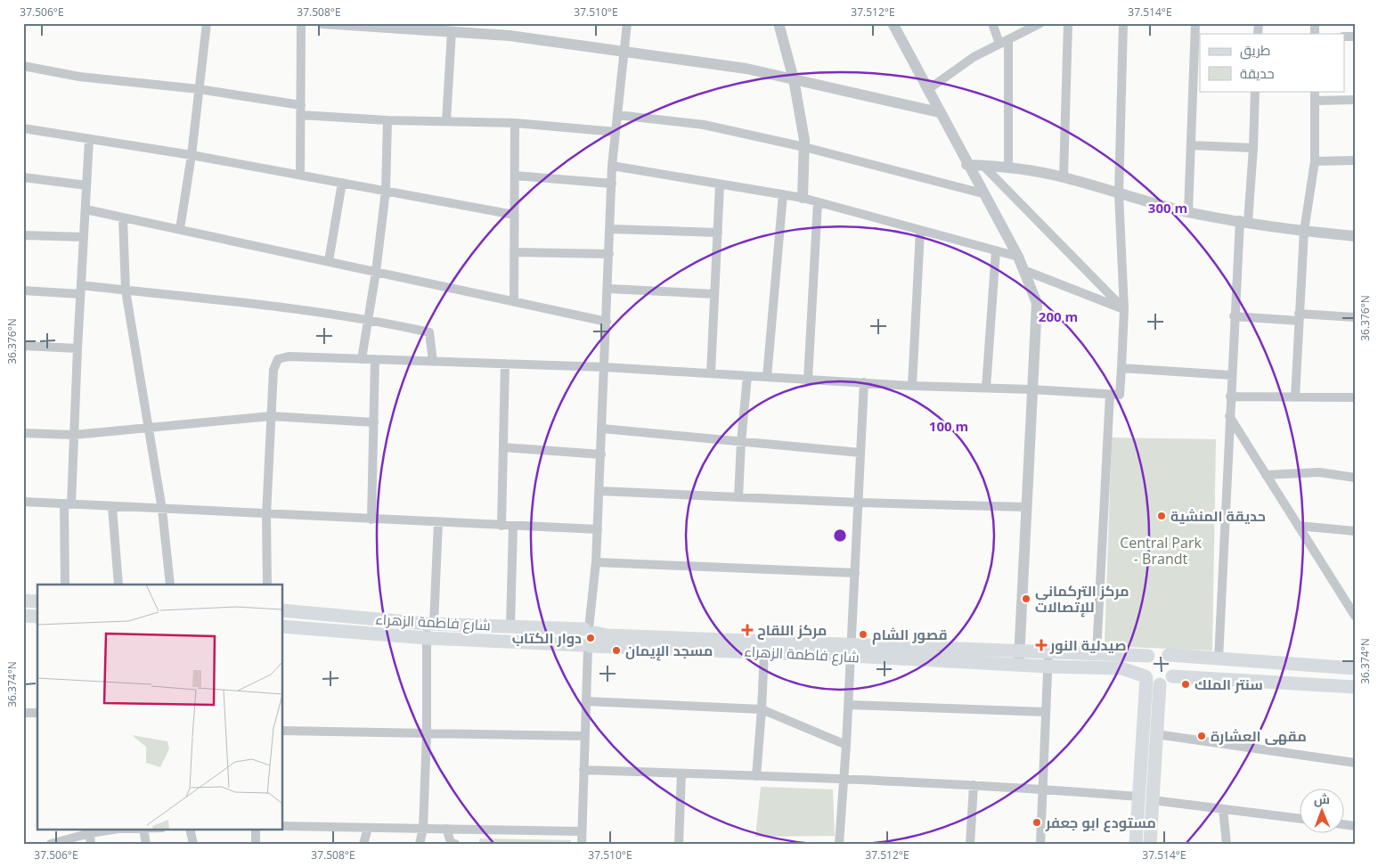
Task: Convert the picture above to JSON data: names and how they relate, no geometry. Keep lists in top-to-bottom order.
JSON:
{
  "streets": {
    "main road": ["شارع فاطمة الزهراء"]
  },
  "parks": ["Central Park - Brandt"],
  "places": {
    "other": [
      "حديقة المنشية",
      "مركز التركماني للإتصالات",
      "قصور الشام",
      "دوار الكتاب",
      "مسجد الإيمان",
      "سنتر الملك",
      "مقهى العشارة",
      "مستودع ابو جعفر"
    ],
    "health": ["مركز اللقاح", "صيدلية النور"]
  },
  "legend": ["طريق", "حديقة"],
  "north": "top",
  "coordinates": [
    "37.506°E",
    "37.508°E",
    "37.510°E",
    "37.512°E",
    "37.514°E",
    "36.376°N",
    "36.374°N"
  ],
  "rings": ["300 m", "200 m", "100 m"]
}
